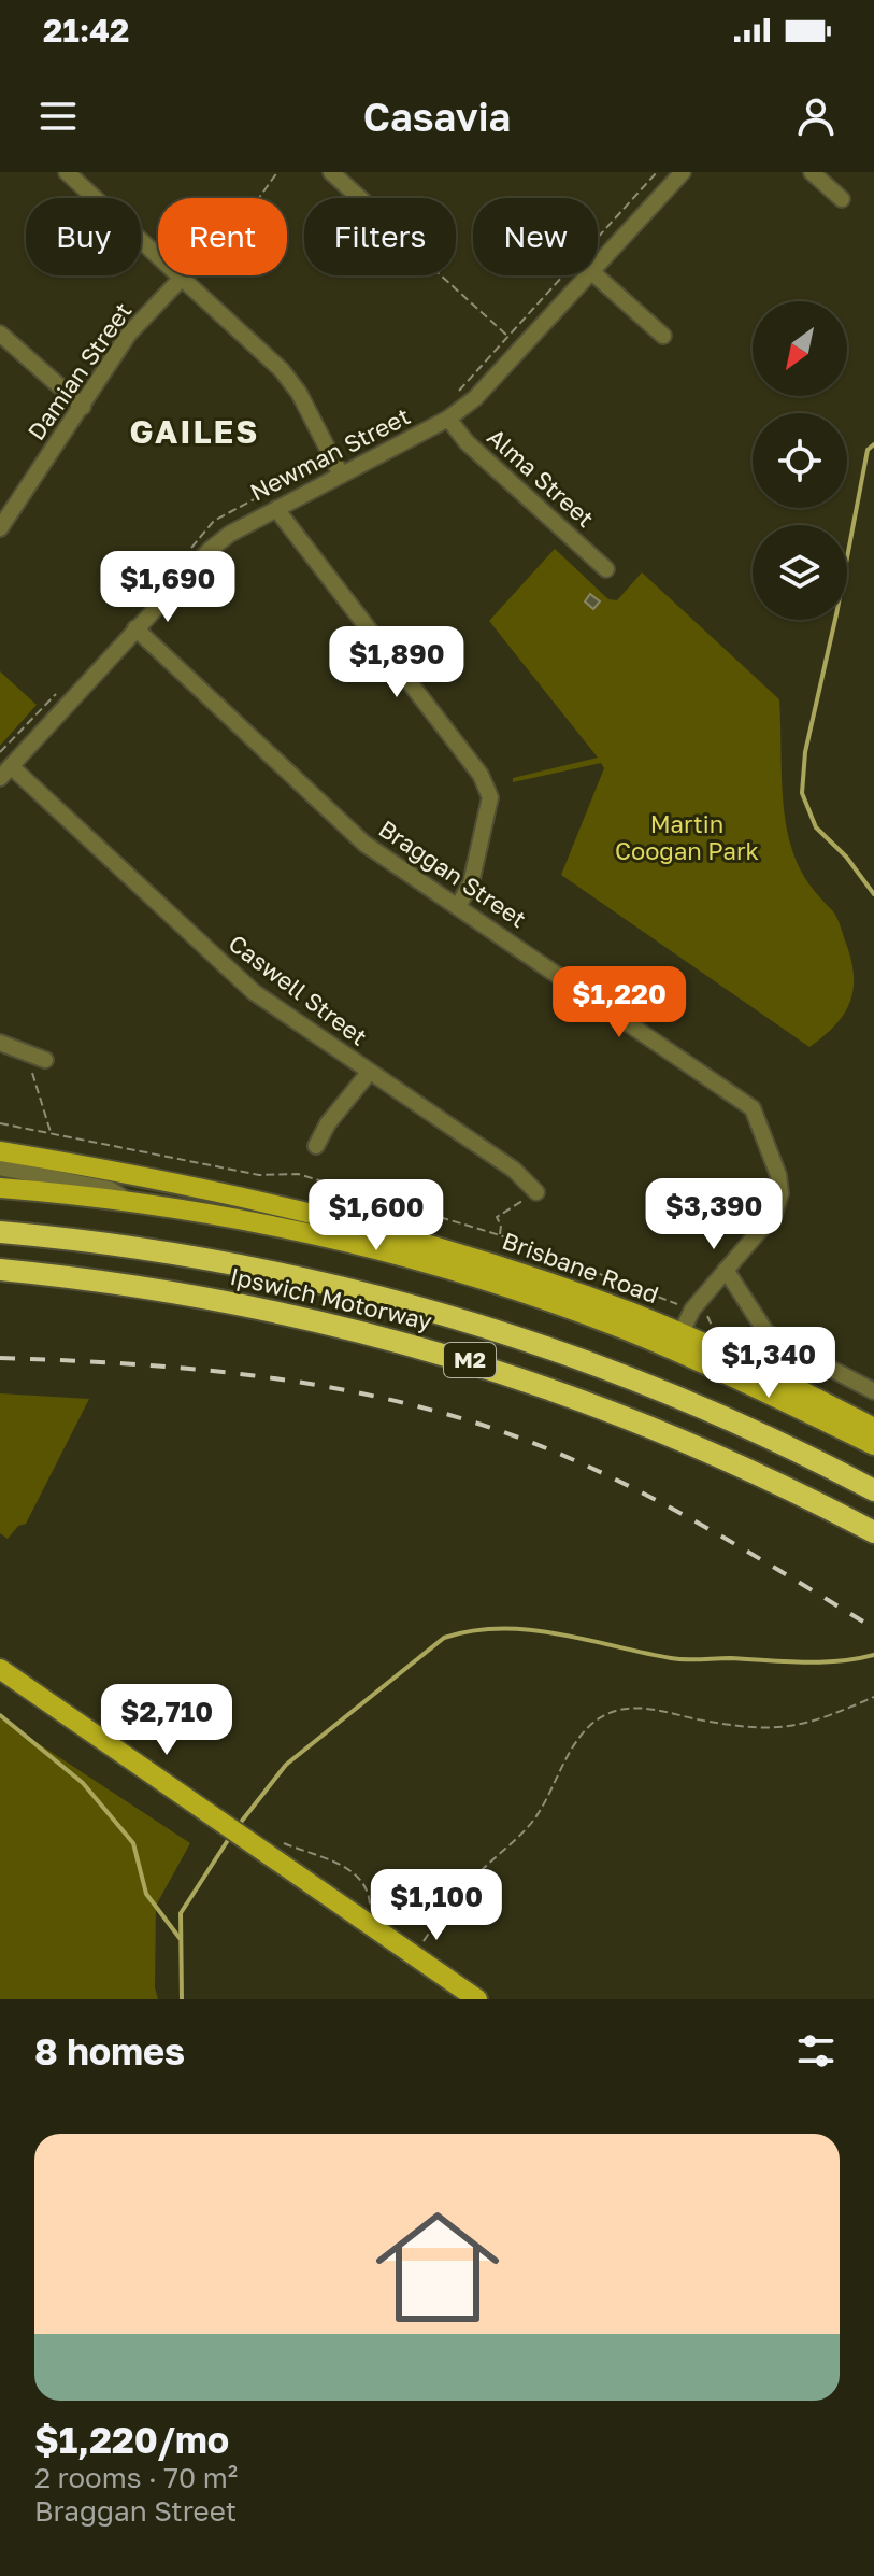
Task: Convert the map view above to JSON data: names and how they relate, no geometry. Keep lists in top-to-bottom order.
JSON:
{
  "streets": {
    "highway": ["Ipswich Motorway", "M2"],
    "main road": ["Brisbane Road"],
    "street": [
      "Damian Street",
      "Newman Street",
      "Alma Street",
      "Braggan Street",
      "Caswell Street"
    ]
  },
  "crossings": [
    ["Newman Street", "Alma Street"],
    ["Newman Street", "Braggan Street"],
    ["Newman Street", "Caswell Street"],
    ["Braggan Street", "Brisbane Road"]
  ],
  "districts": ["GAILES"],
  "parks": ["Martin Coogan Park"],
  "north": "bottom left",
  "page": {
    "status": "21:42",
    "header": "Casavia",
    "chip": [
      "Buy",
      "Rent",
      "Filters",
      "New"
    ],
    "price": [
      "$1,690",
      "$1,890",
      "$1,220",
      "$3,390",
      "$1,600",
      "$1,340",
      "$2,710",
      "$1,100"
    ],
    "heading": "8 homes",
    "list": [
      {
        "name": "$1,220/mo",
        "note": "2 rooms · 70 m² · Braggan Street"
      }
    ]
  }
}
